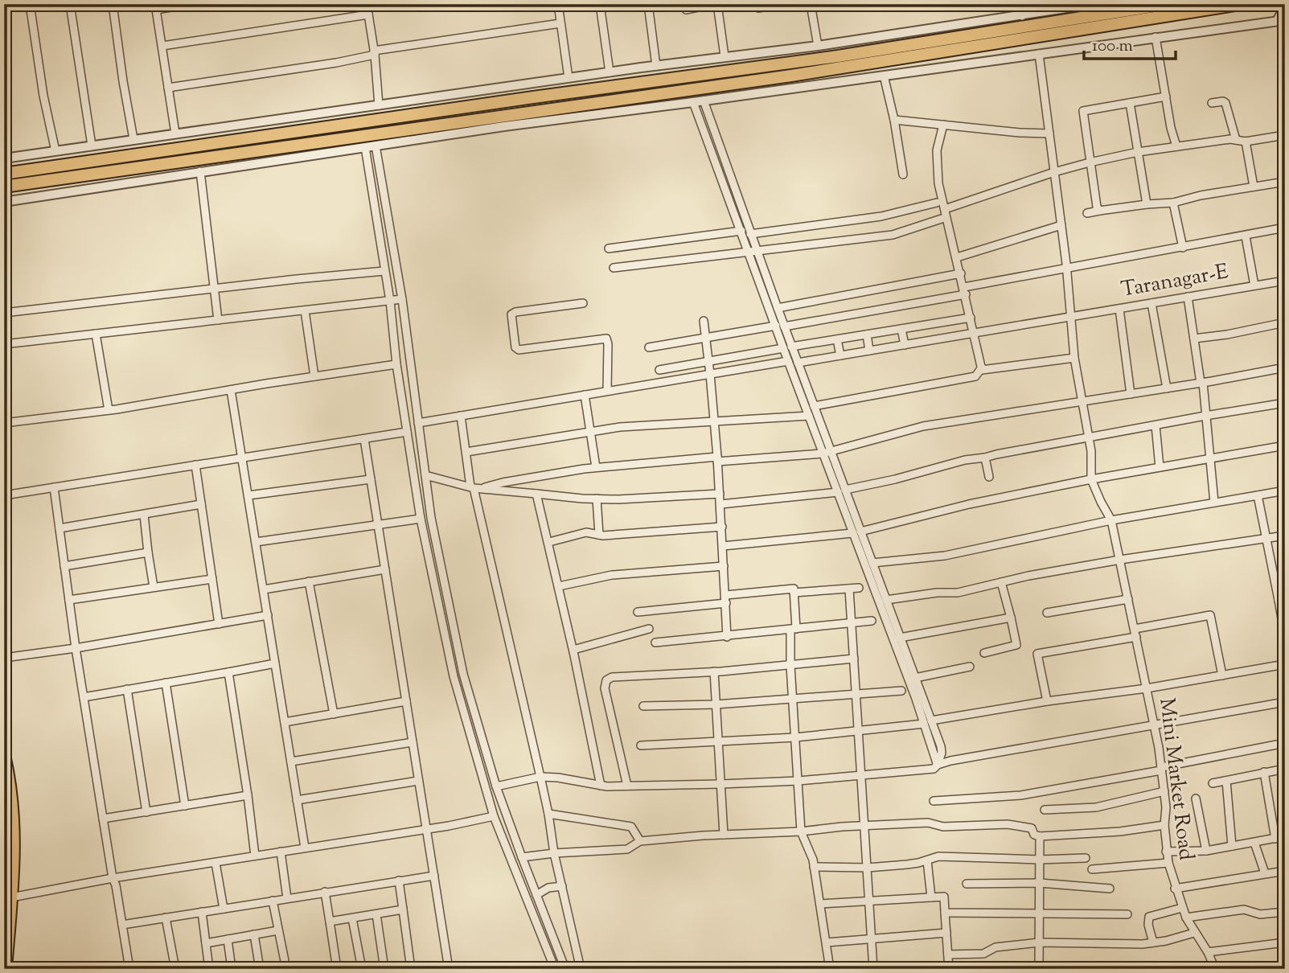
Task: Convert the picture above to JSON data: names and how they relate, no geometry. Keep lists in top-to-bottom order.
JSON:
{
  "streets": {
    "street": ["Taranagar-E", "Mini Market Road"]
  },
  "scale_bar": "100 m"
}
